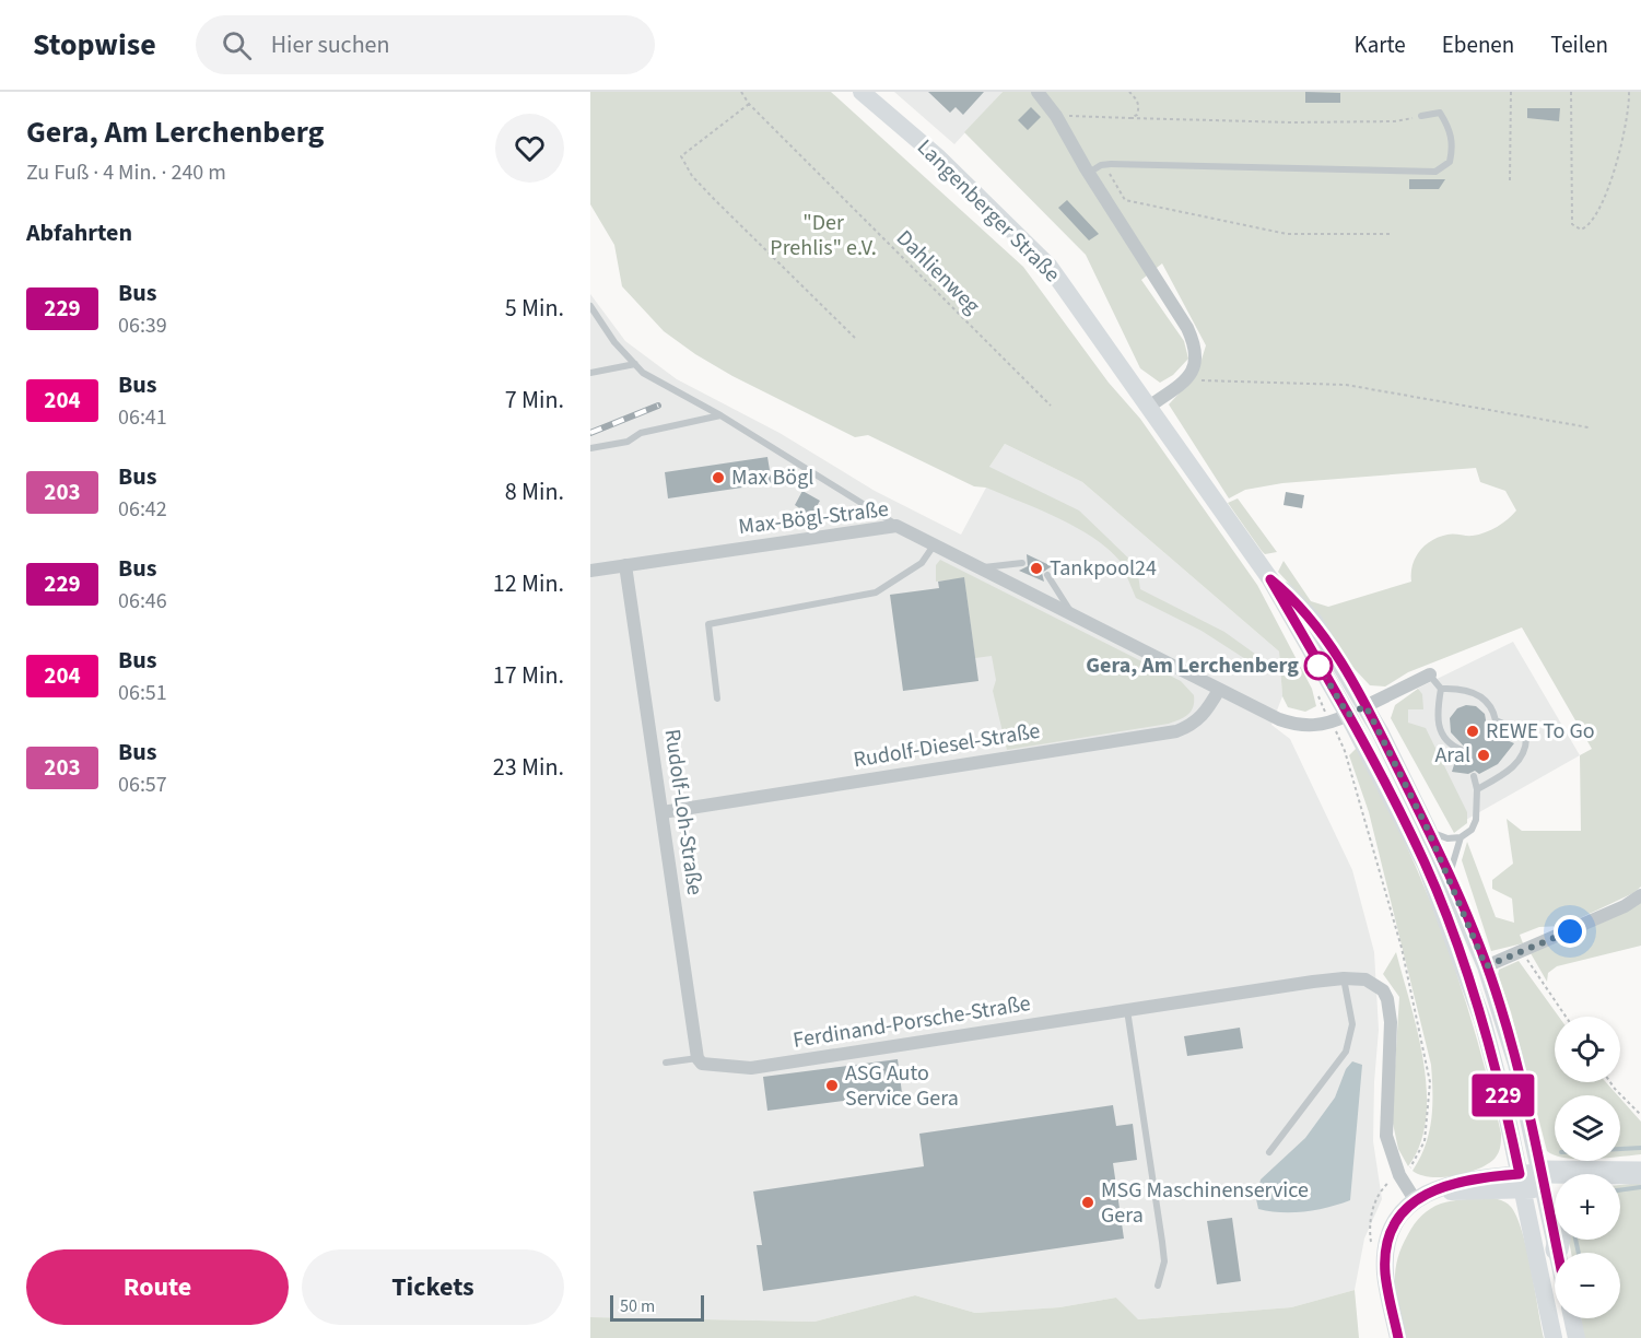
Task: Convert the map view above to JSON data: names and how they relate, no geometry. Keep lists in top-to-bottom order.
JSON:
{
  "streets": {
    "main road": ["Langenberger Straße"],
    "street": [
      "Max-Bögl-Straße",
      "Rudolf-Diesel-Straße",
      "Rudolf-Loh-Straße",
      "Ferdinand-Porsche-Straße"
    ],
    "path": ["Dahlienweg"]
  },
  "crossings": [
    ["Langenberger Straße", "Max-Bögl-Straße"],
    ["Max-Bögl-Straße", "Rudolf-Diesel-Straße"],
    ["Max-Bögl-Straße", "Rudolf-Loh-Straße"],
    ["Rudolf-Diesel-Straße", "Rudolf-Loh-Straße"],
    ["Rudolf-Loh-Straße", "Ferdinand-Porsche-Straße"]
  ],
  "parks": ["\"Der Prehlis\" e.V."],
  "places": [
    "Max Bögl",
    "Tankpool24",
    "Gera, Am Lerchenberg",
    "REWE To Go",
    "Aral",
    "ASG Auto Service Gera",
    "MSG Maschinenservice Gera"
  ],
  "lines": ["bus line 229"],
  "scale_bar": "50 m",
  "page": {
    "header": "Stopwise",
    "search": "Hier suchen",
    "nav": ["Karte", "Ebenen", "Teilen"],
    "heading": [
      ["Gera, Am Lerchenberg", "Zu Fuß · 4 Min. · 240 m"],
      "Abfahrten"
    ],
    "on_map": "229",
    "list": [
      {
        "mark": "229",
        "name": "Bus",
        "note": "06:39",
        "value": "5 Min."
      },
      {
        "mark": "204",
        "name": "Bus",
        "note": "06:41",
        "value": "7 Min."
      },
      {
        "mark": "203",
        "name": "Bus",
        "note": "06:42",
        "value": "8 Min."
      },
      {
        "mark": "229",
        "name": "Bus",
        "note": "06:46",
        "value": "12 Min."
      },
      {
        "mark": "204",
        "name": "Bus",
        "note": "06:51",
        "value": "17 Min."
      },
      {
        "mark": "203",
        "name": "Bus",
        "note": "06:57",
        "value": "23 Min."
      }
    ],
    "map_buttons": ["+", "−"],
    "buttons": ["Route", "Tickets"],
    "scale": "50 m"
  }
}
